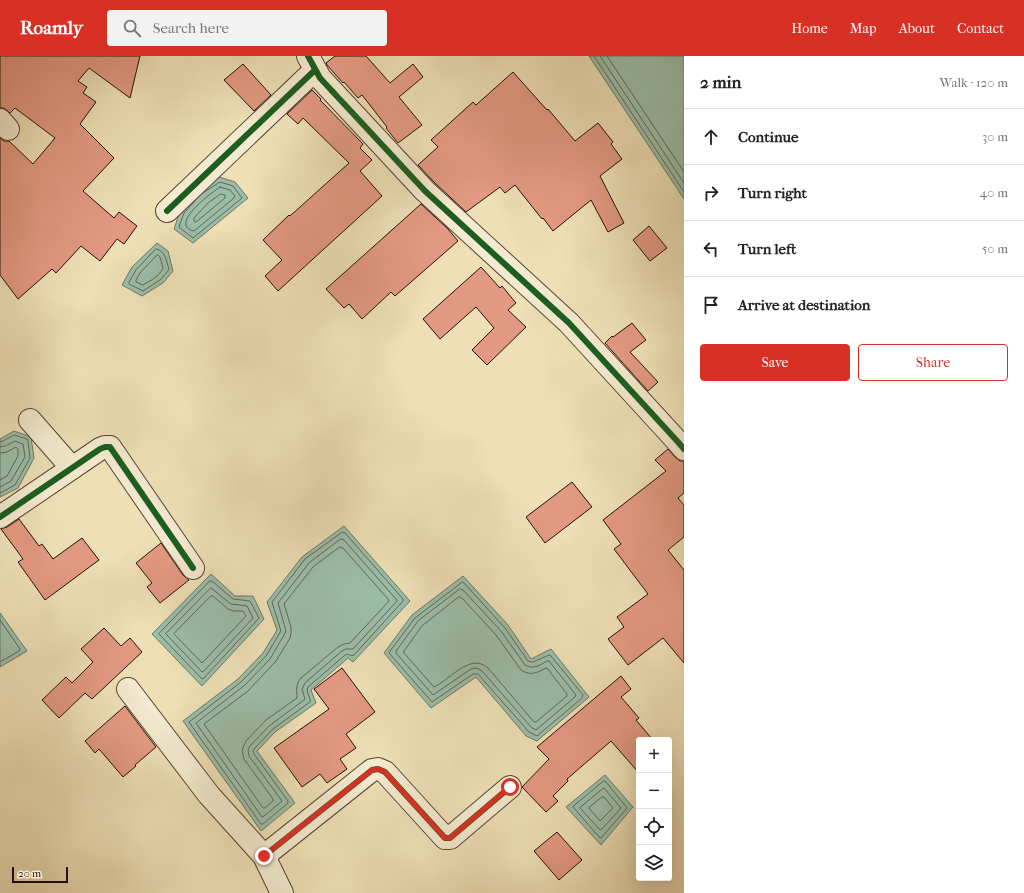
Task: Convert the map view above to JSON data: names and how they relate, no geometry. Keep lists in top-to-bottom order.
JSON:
{
  "scale_bar": "20 m",
  "page": {
    "header": "Roamly",
    "search": "Search here",
    "nav": [
      "Home",
      "Map",
      "About",
      "Contact"
    ],
    "heading": ["2 min", "Walk · 120 m"],
    "list": [
      ["Continue", "30 m"],
      ["Turn right", "40 m"],
      ["Turn left", "50 m"],
      "Arrive at destination"
    ],
    "buttons": ["Save", "Share"],
    "map_buttons": ["+", "−"],
    "scale": "20 m"
  }
}
